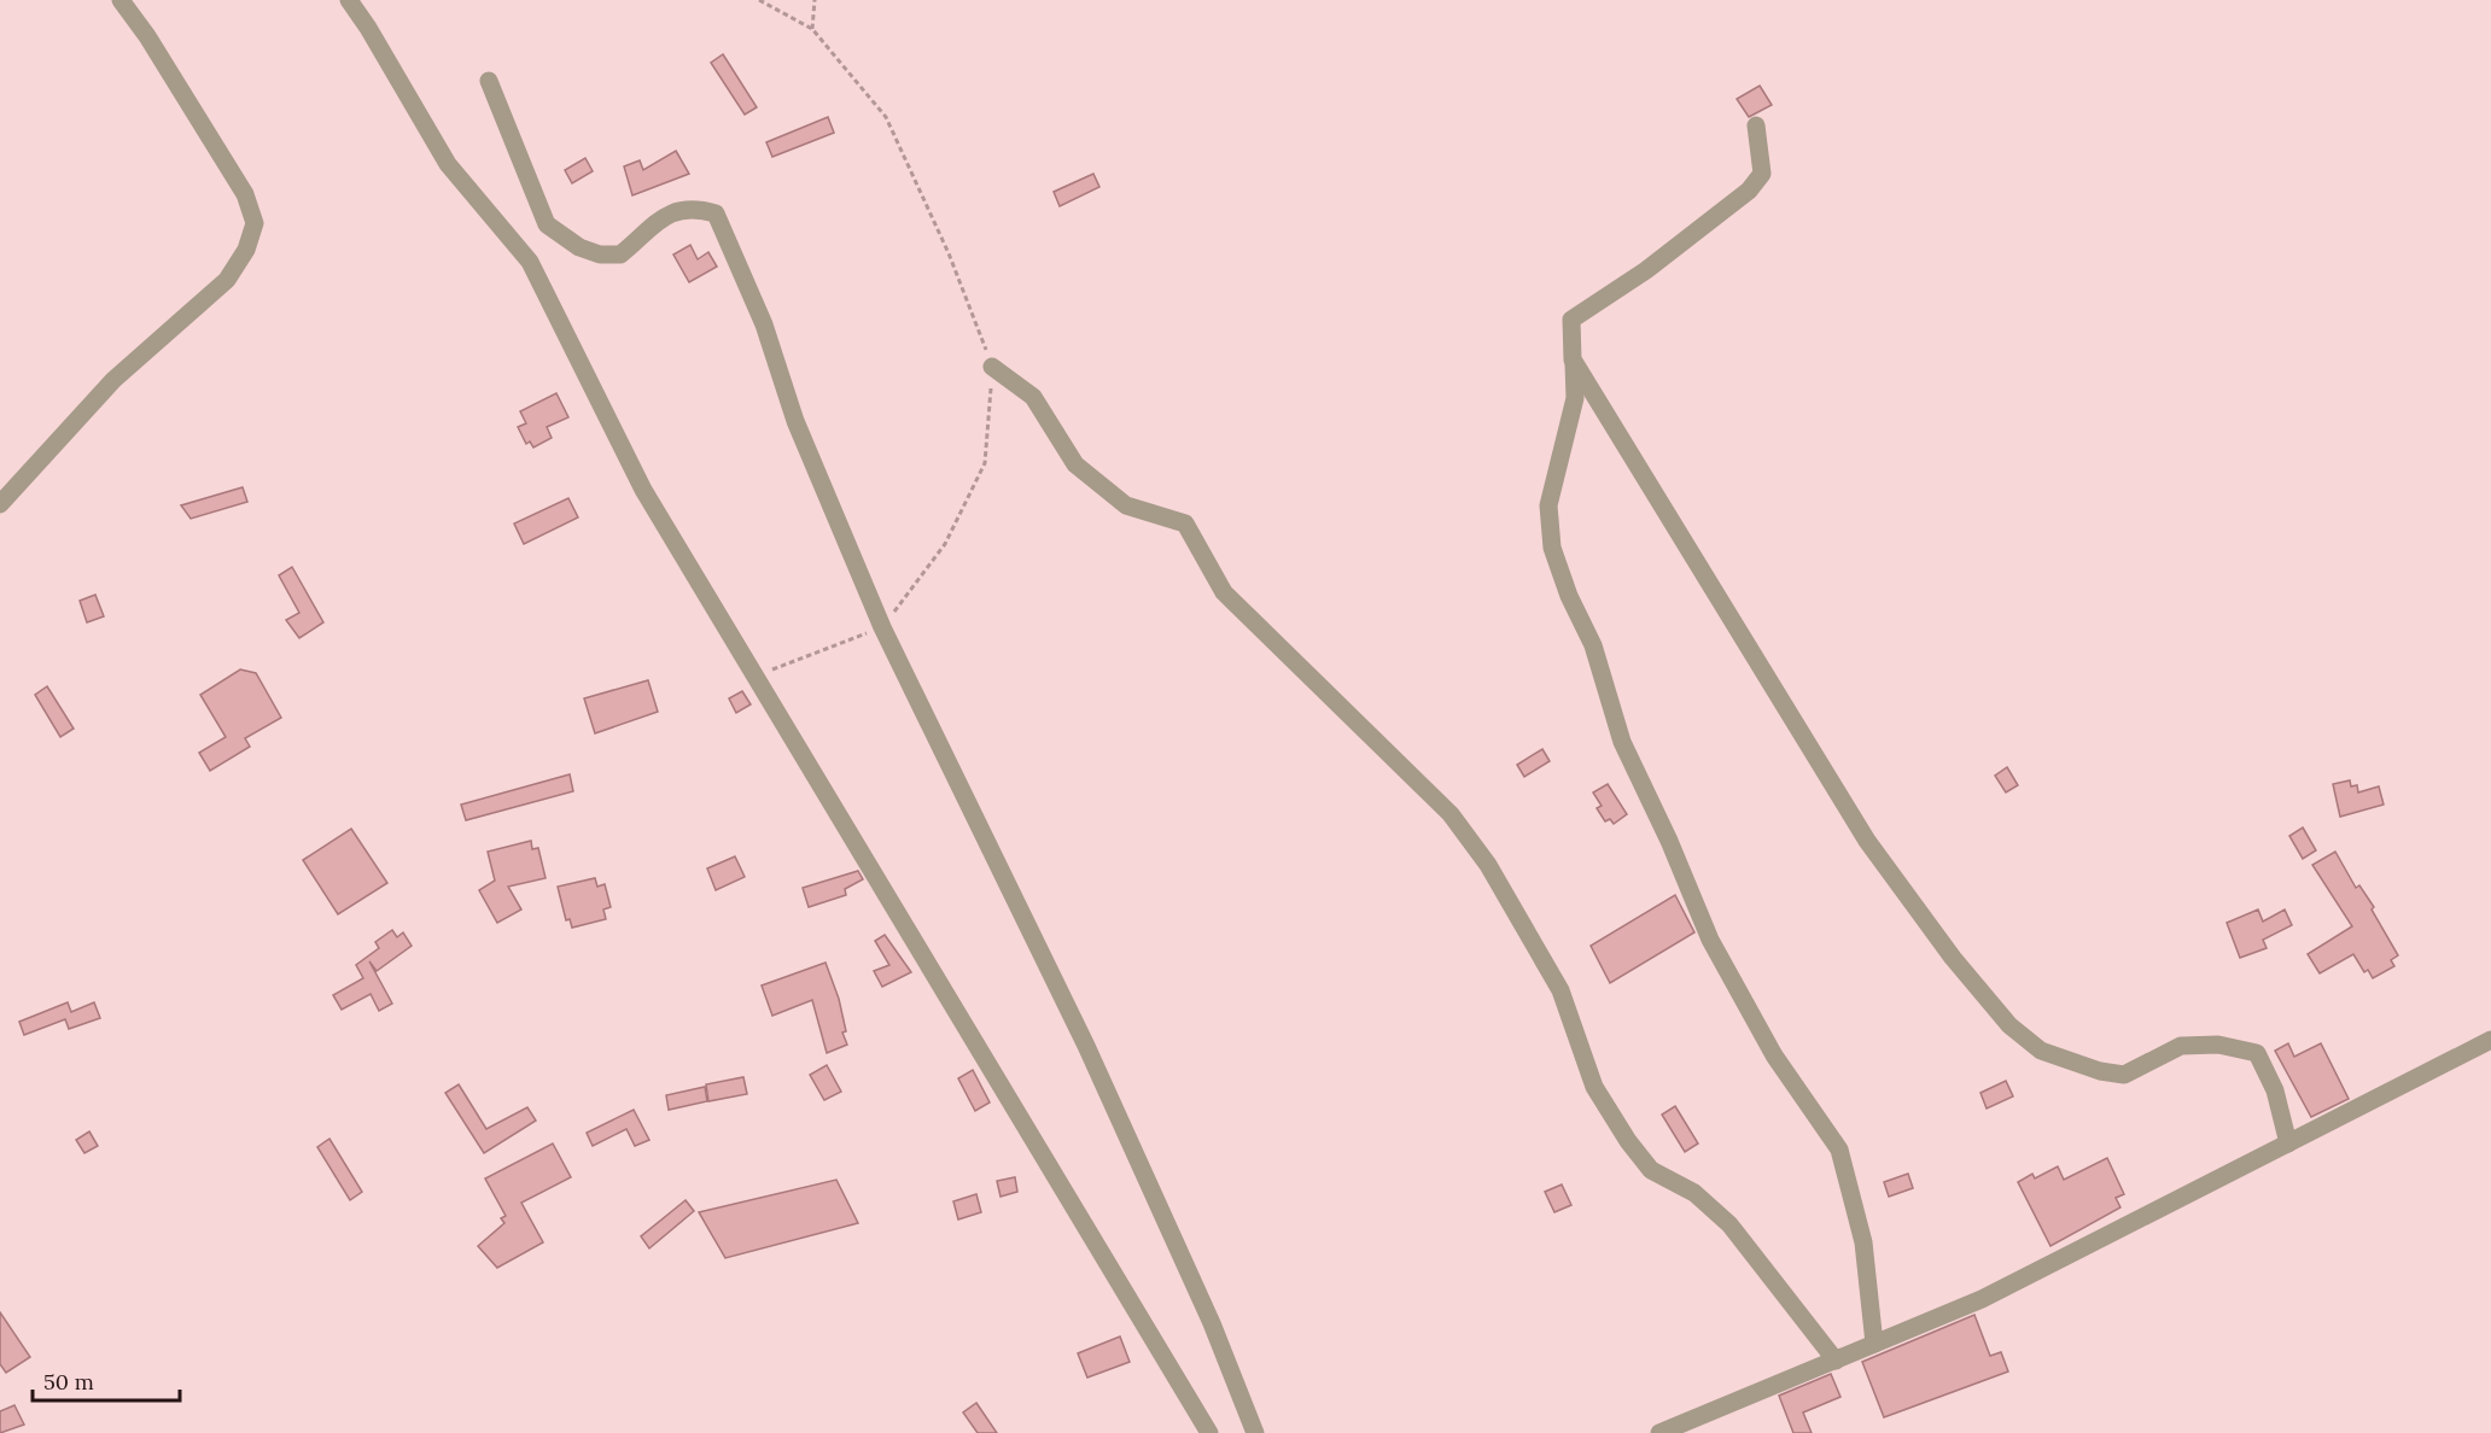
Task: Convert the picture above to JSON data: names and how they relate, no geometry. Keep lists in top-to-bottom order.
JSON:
{
  "scale_bar": "50 m"
}
